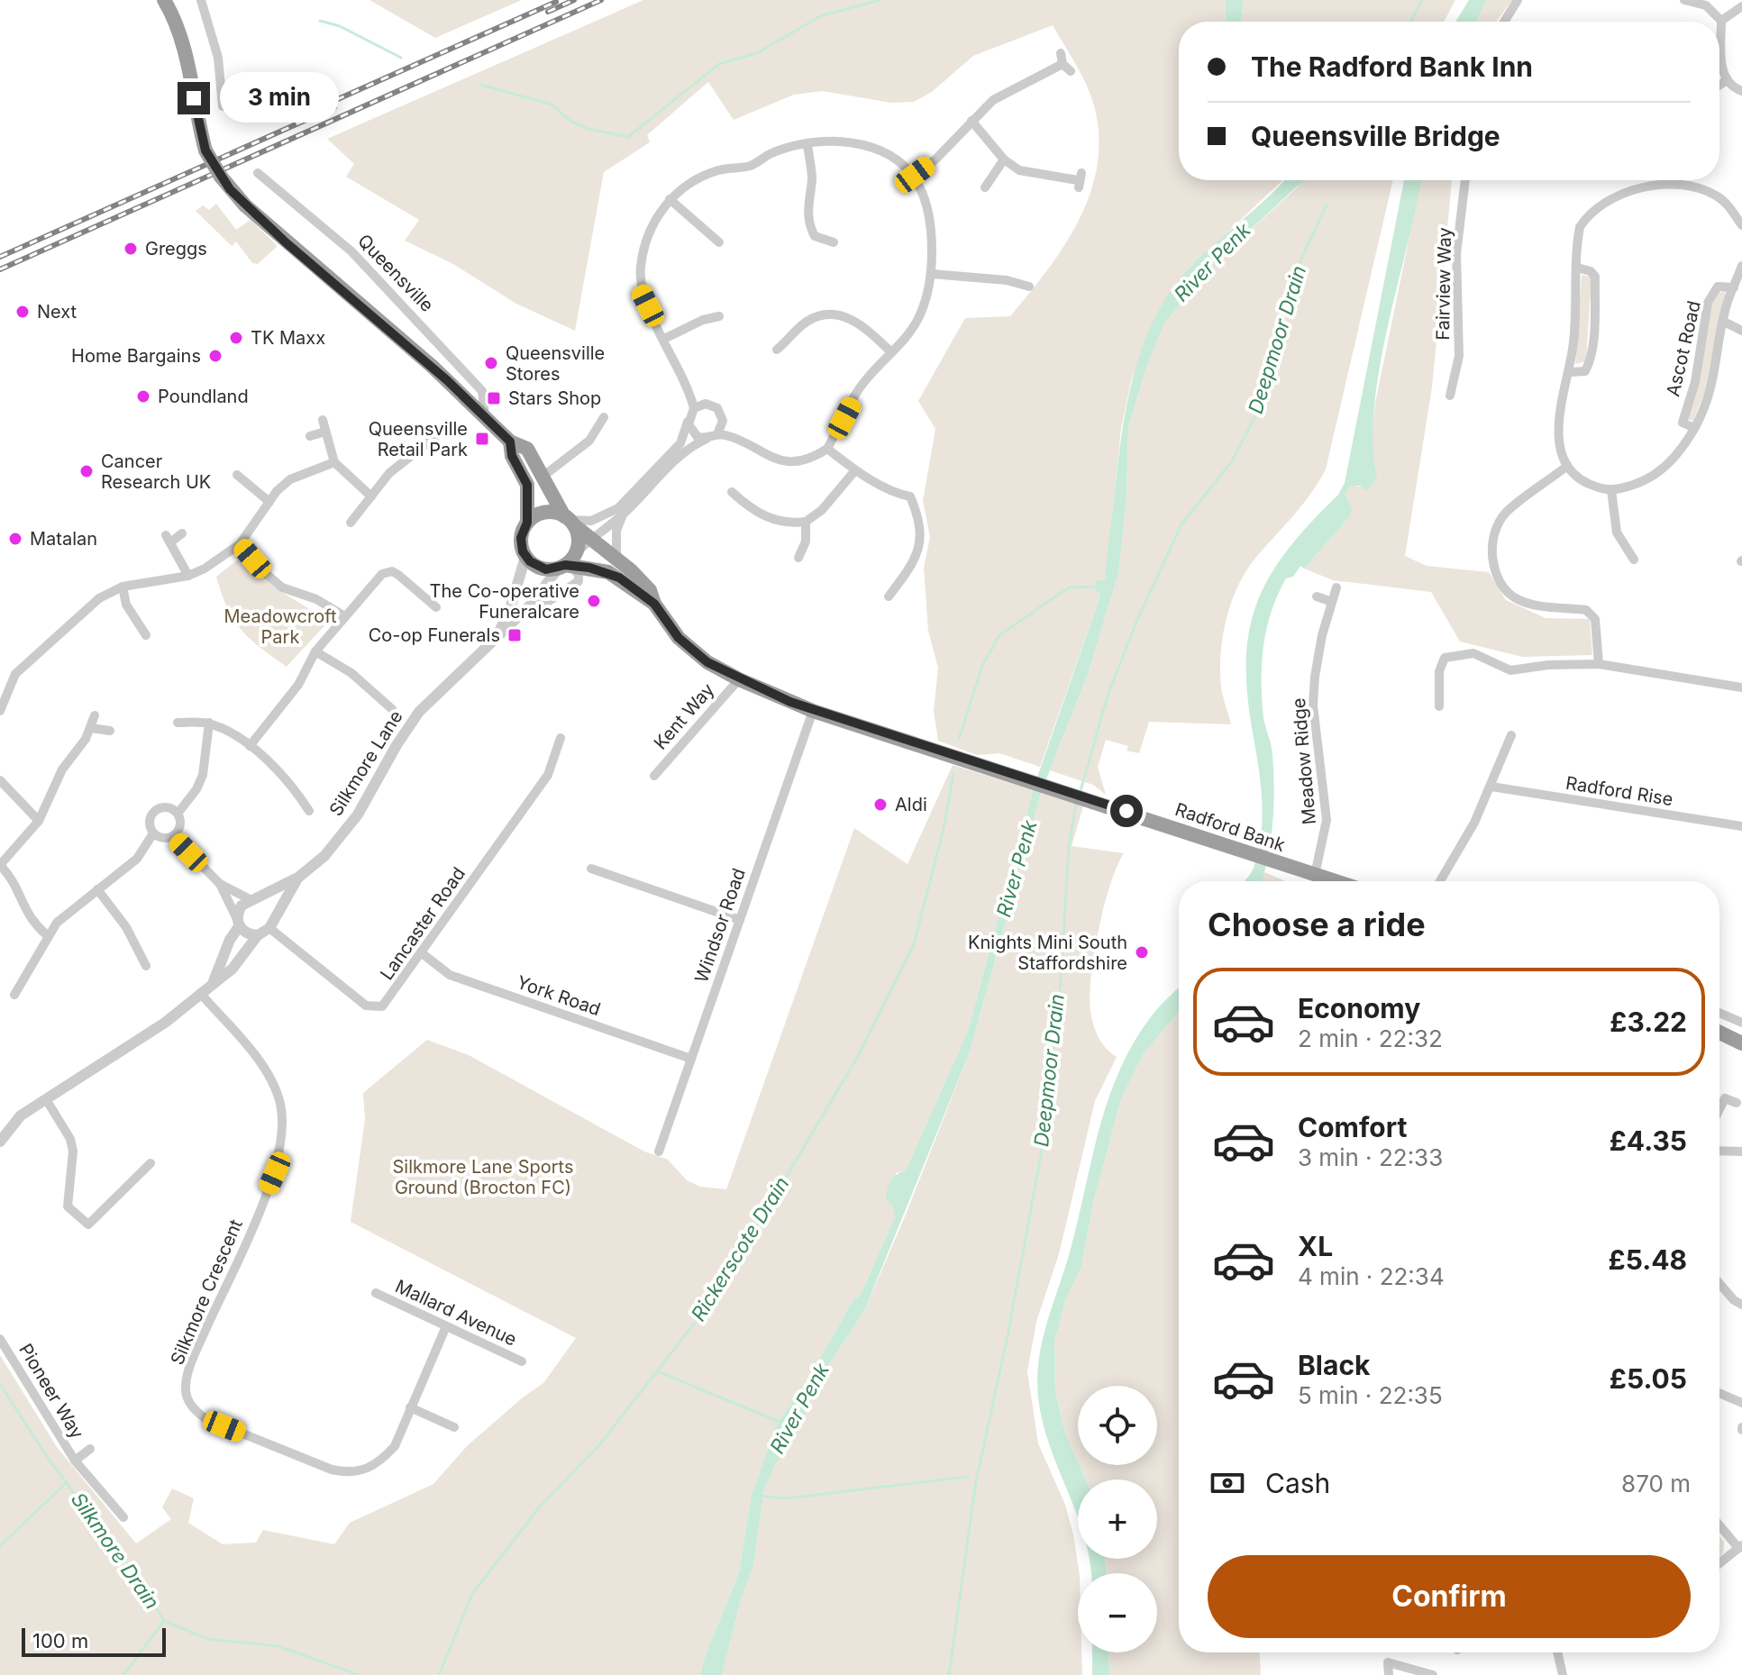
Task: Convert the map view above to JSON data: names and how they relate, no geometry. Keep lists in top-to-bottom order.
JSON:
{
  "streets": {
    "highway": ["Radford Bank"],
    "street": [
      "Queensville",
      "Fairview Way",
      "Ascot Road",
      "Kent Way",
      "Meadow Ridge",
      "Silkmore Lane",
      "Radford Rise",
      "Lancaster Road",
      "Windsor Road",
      "York Road",
      "Silkmore Crescent",
      "Mallard Avenue",
      "Pioneer Way"
    ]
  },
  "crossings": [
    ["Meadow Ridge", "Radford Bank"],
    ["Silkmore Lane", "Lancaster Road"],
    ["Silkmore Lane", "Silkmore Crescent"],
    ["Radford Bank", "Windsor Road"],
    ["Lancaster Road", "York Road"],
    ["Windsor Road", "York Road"],
    ["Silkmore Crescent", "Mallard Avenue"]
  ],
  "water": [
    "River Penk",
    "Deepmoor Drain",
    "Rickerscote Drain",
    "Silkmore Drain"
  ],
  "parks": ["Meadowcroft Park", "Silkmore Lane Sports Ground (Brocton FC)"],
  "places": {
    "other": [
      "Greggs",
      "Next",
      "TK Maxx",
      "Home Bargains",
      "Queensville Stores",
      "Poundland",
      "Cancer Research UK",
      "Matalan",
      "The Co-operative Funeralcare",
      "Aldi",
      "Knights Mini South Staffordshire"
    ],
    "transit": ["Stars Shop", "Queensville Retail Park", "Co-op Funerals"]
  },
  "scale_bar": "100 m",
  "page": {
    "banner": ["The Radford Bank Inn", "Queensville Bridge"],
    "bubble": "3 min",
    "heading": "Choose a ride",
    "list": [
      {
        "name": "Economy",
        "note": "2 min · 22:32",
        "value": "£3.22"
      },
      {
        "name": "Comfort",
        "note": "3 min · 22:33",
        "value": "£4.35"
      },
      {
        "name": "XL",
        "note": "4 min · 22:34",
        "value": "£5.48"
      },
      {
        "name": "Black",
        "note": "5 min · 22:35",
        "value": "£5.05"
      }
    ],
    "map_buttons": ["+", "−"],
    "pay": ["Cash", "870 m"],
    "buttons": "Confirm",
    "scale": "100 m"
  }
}
